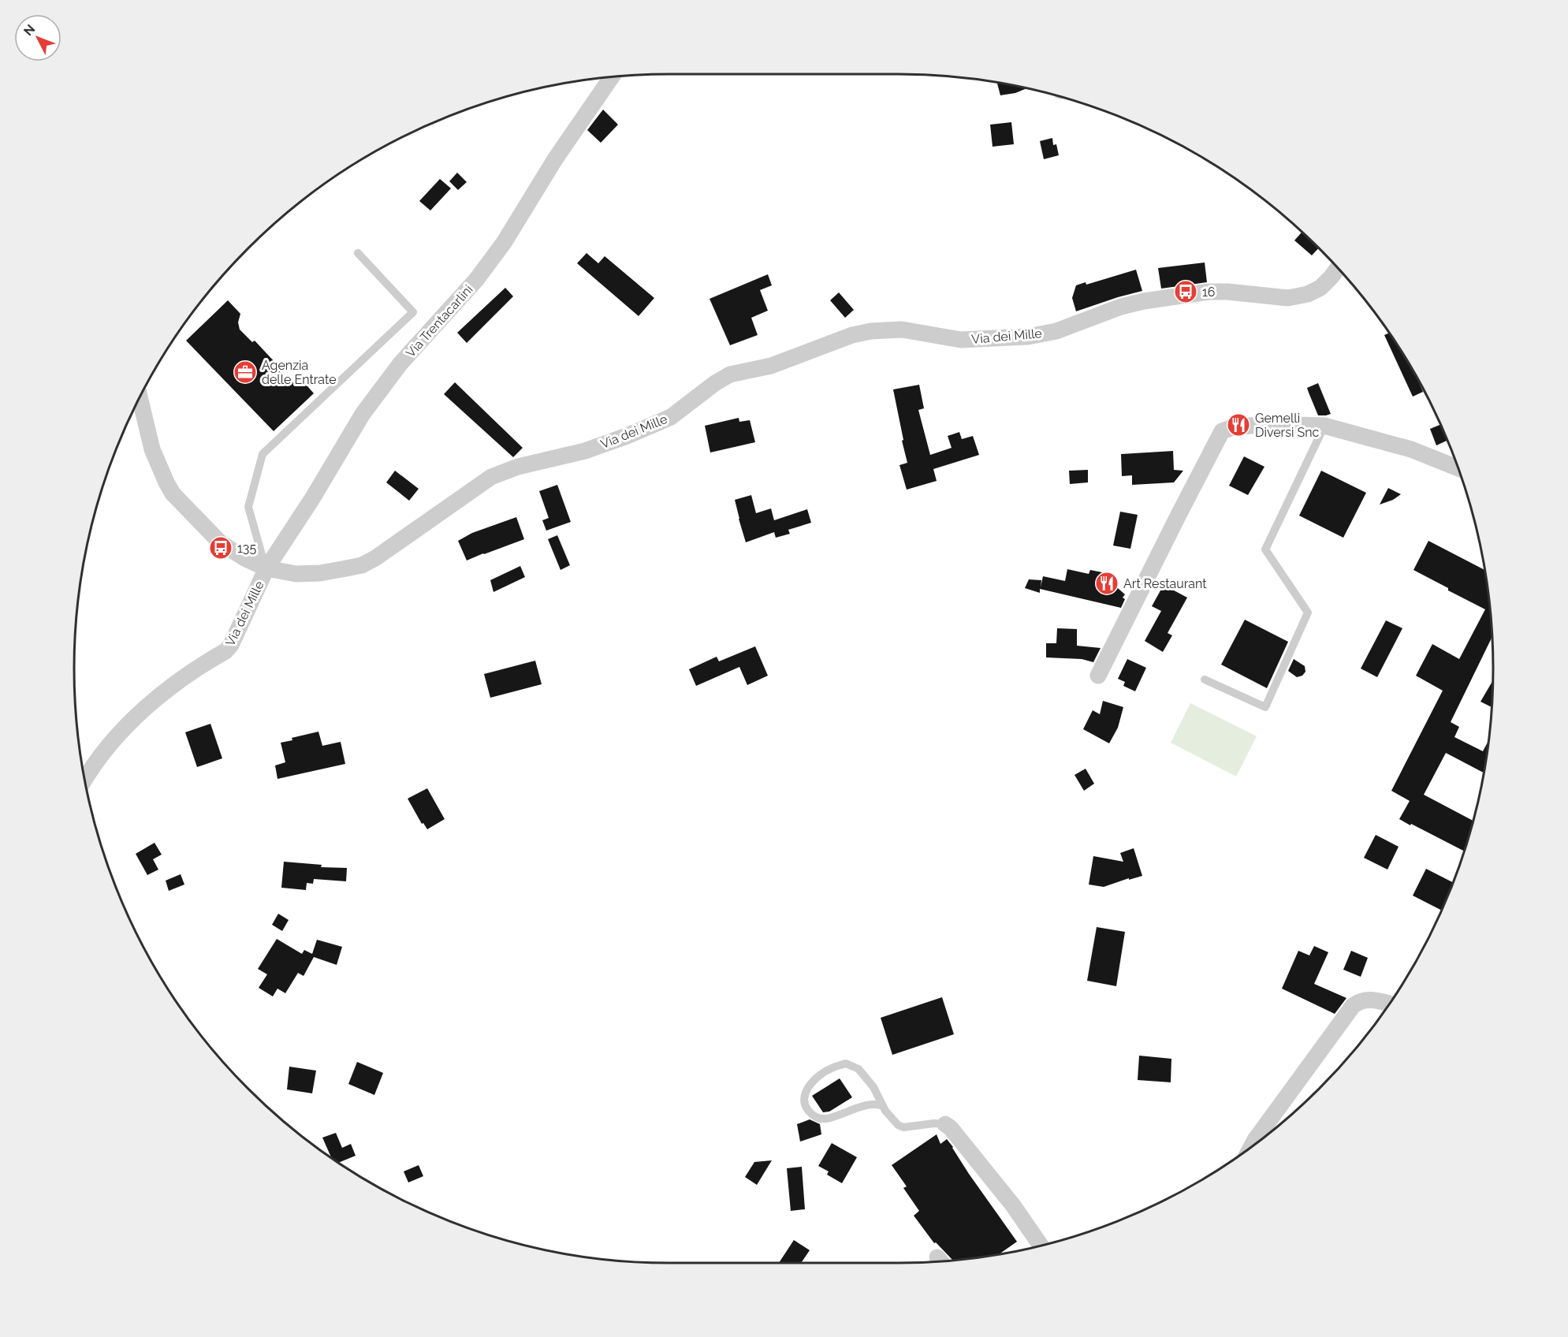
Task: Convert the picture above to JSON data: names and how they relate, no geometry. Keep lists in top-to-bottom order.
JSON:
{
  "streets": {
    "street": ["Via Trentacarlini", "Via dei Mille"]
  },
  "crossings": [
    ["Via Trentacarlini", "Via dei Mille"]
  ],
  "places": {
    "bus stop": ["16", "135"],
    "office": ["Agenzia delle Entrate"],
    "restaurant": ["Gemelli Diversi Snc", "Art Restaurant"]
  },
  "north": "top left"
}
